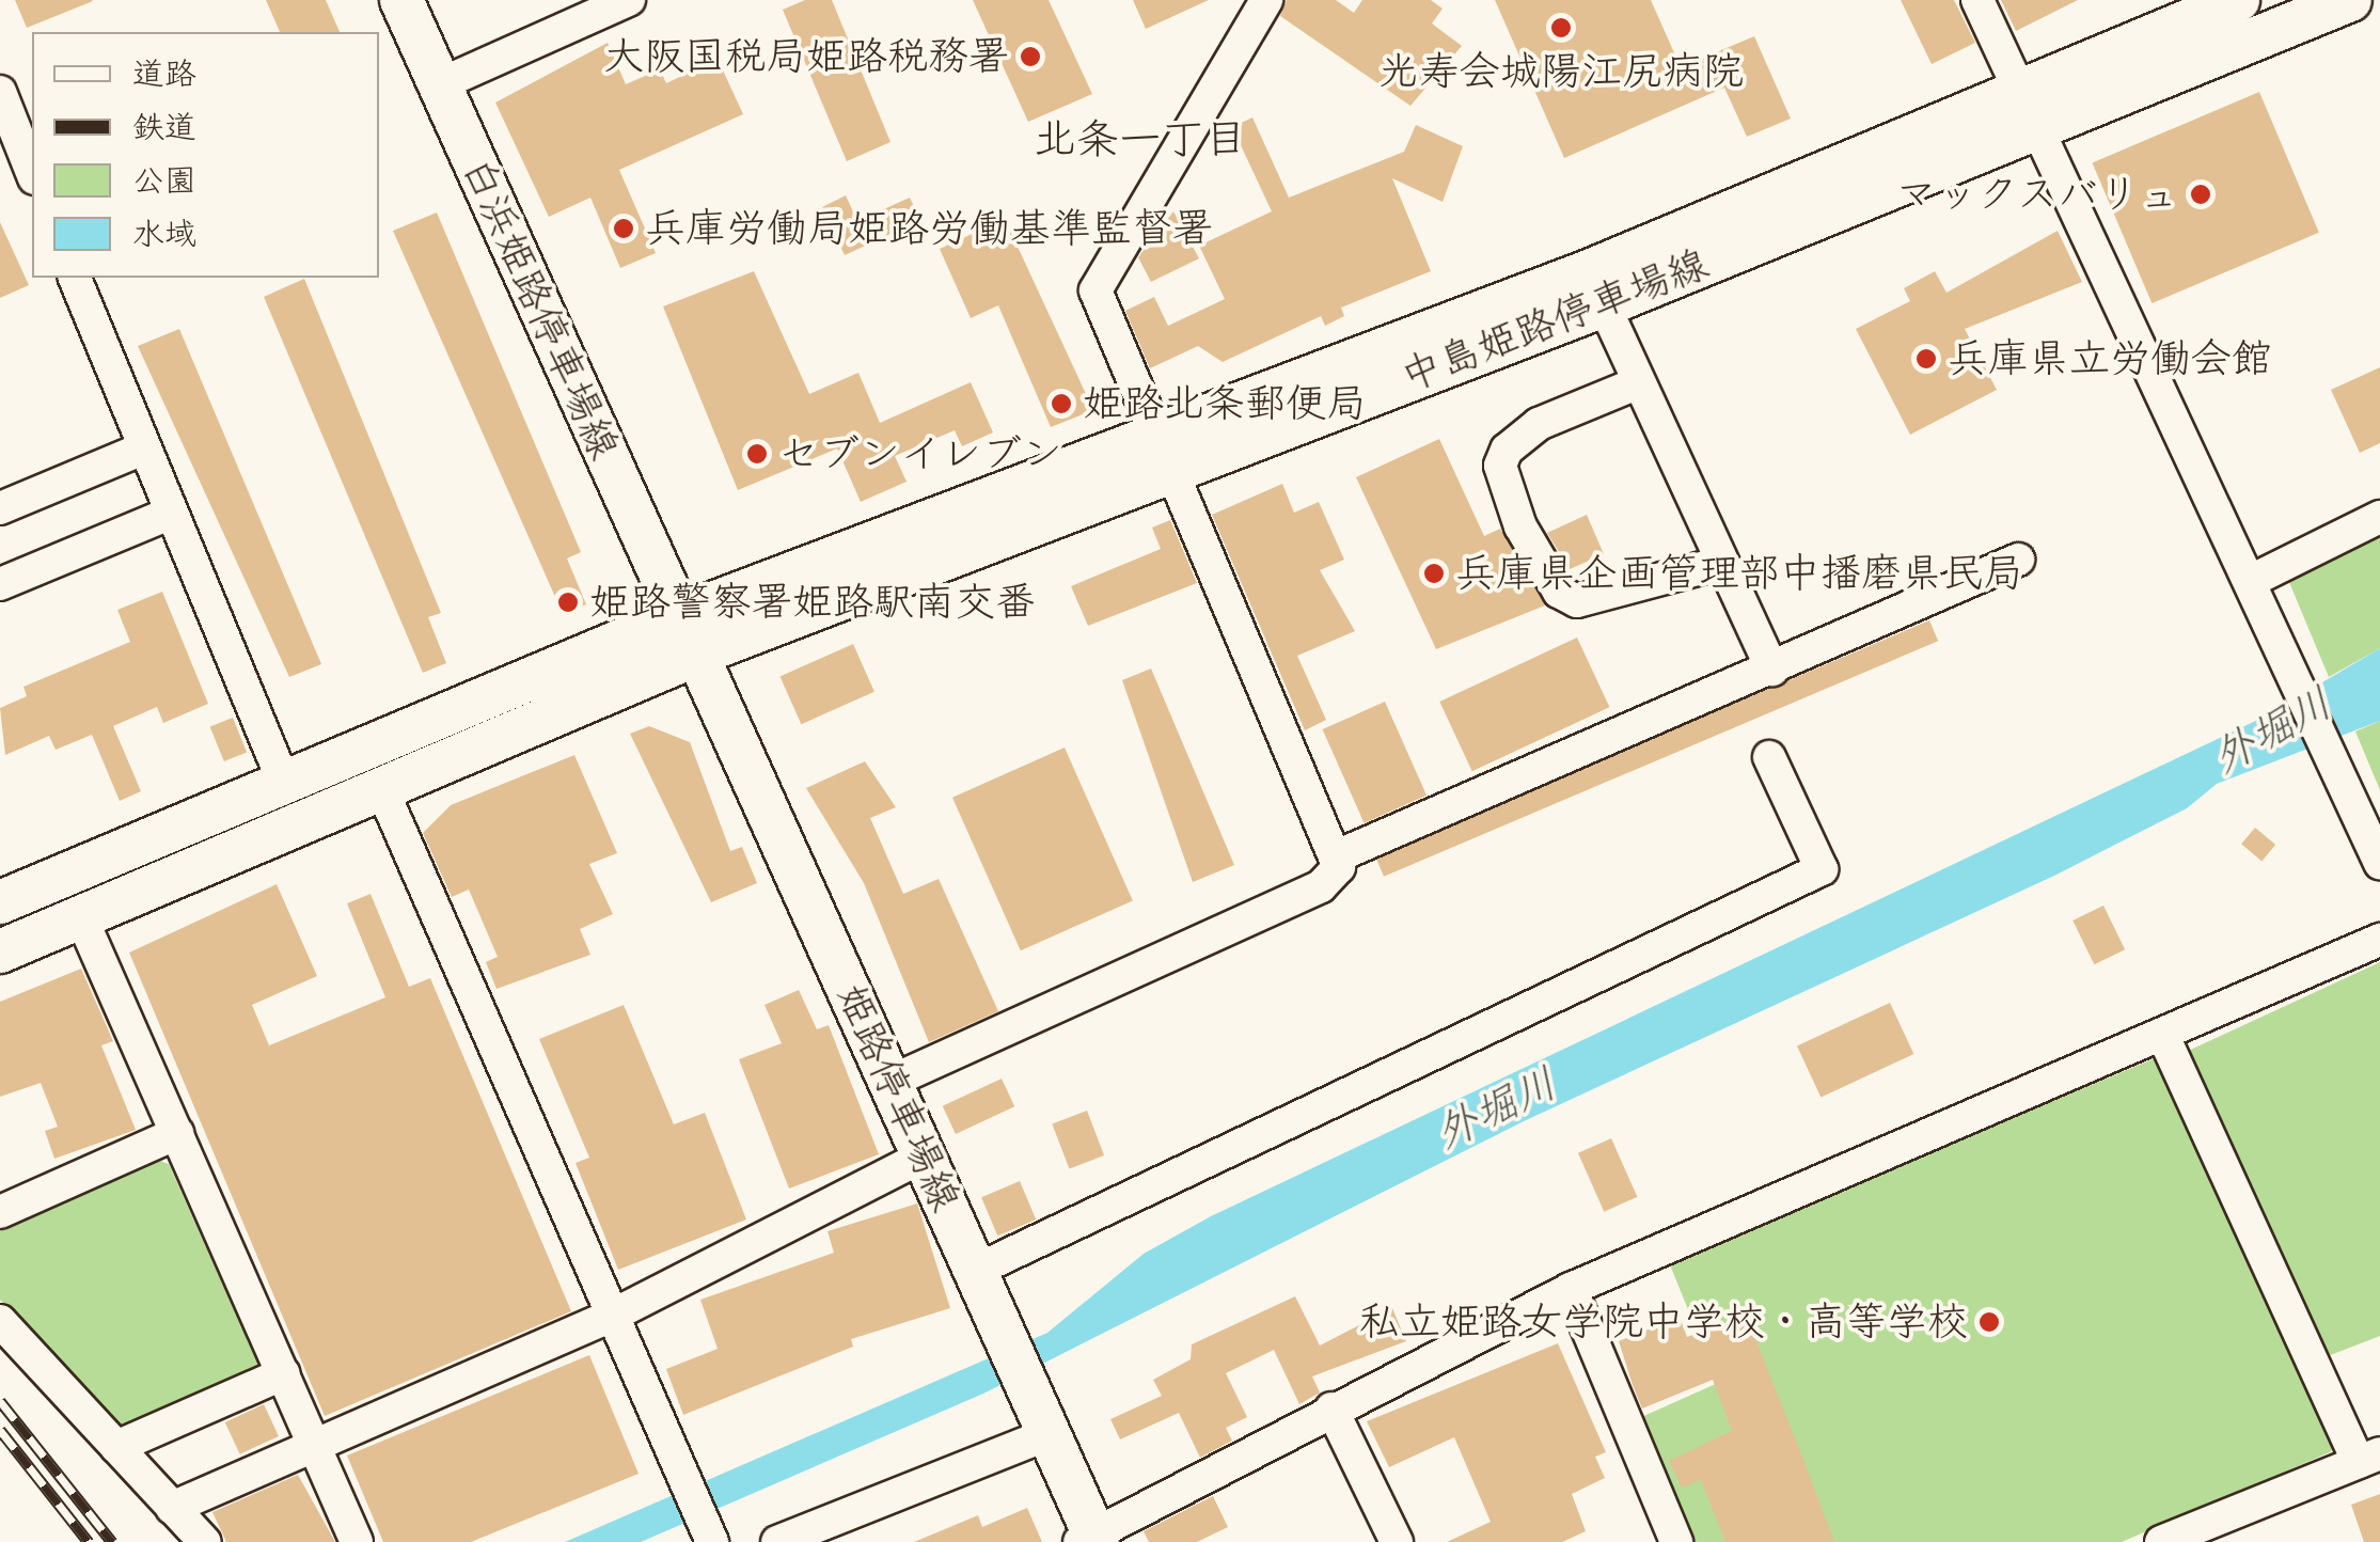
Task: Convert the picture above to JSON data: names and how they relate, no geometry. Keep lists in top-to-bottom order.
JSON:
{
  "streets": {
    "main road": ["白浜姫路停車場線", "中島姫路停車場線", "姫路停車場線"]
  },
  "crossings": [
    ["白浜姫路停車場線", "中島姫路停車場線"],
    ["白浜姫路停車場線", "姫路停車場線"],
    ["中島姫路停車場線", "姫路停車場線"]
  ],
  "districts": ["北条一丁目"],
  "water": ["外堀川"],
  "places": [
    "光寿会城陽江尻病院",
    "大阪国税局姫路税務署",
    "マックスバリュ",
    "兵庫労働局姫路労働基準監督署",
    "兵庫県立労働会館",
    "姫路北条郵便局",
    "セブンイレブン",
    "兵庫県企画管理部中播磨県民局",
    "姫路警察署姫路駅南交番",
    "私立姫路女学院中学校・高等学校"
  ],
  "legend": [
    "道路",
    "鉄道",
    "公園",
    "水域"
  ]
}
